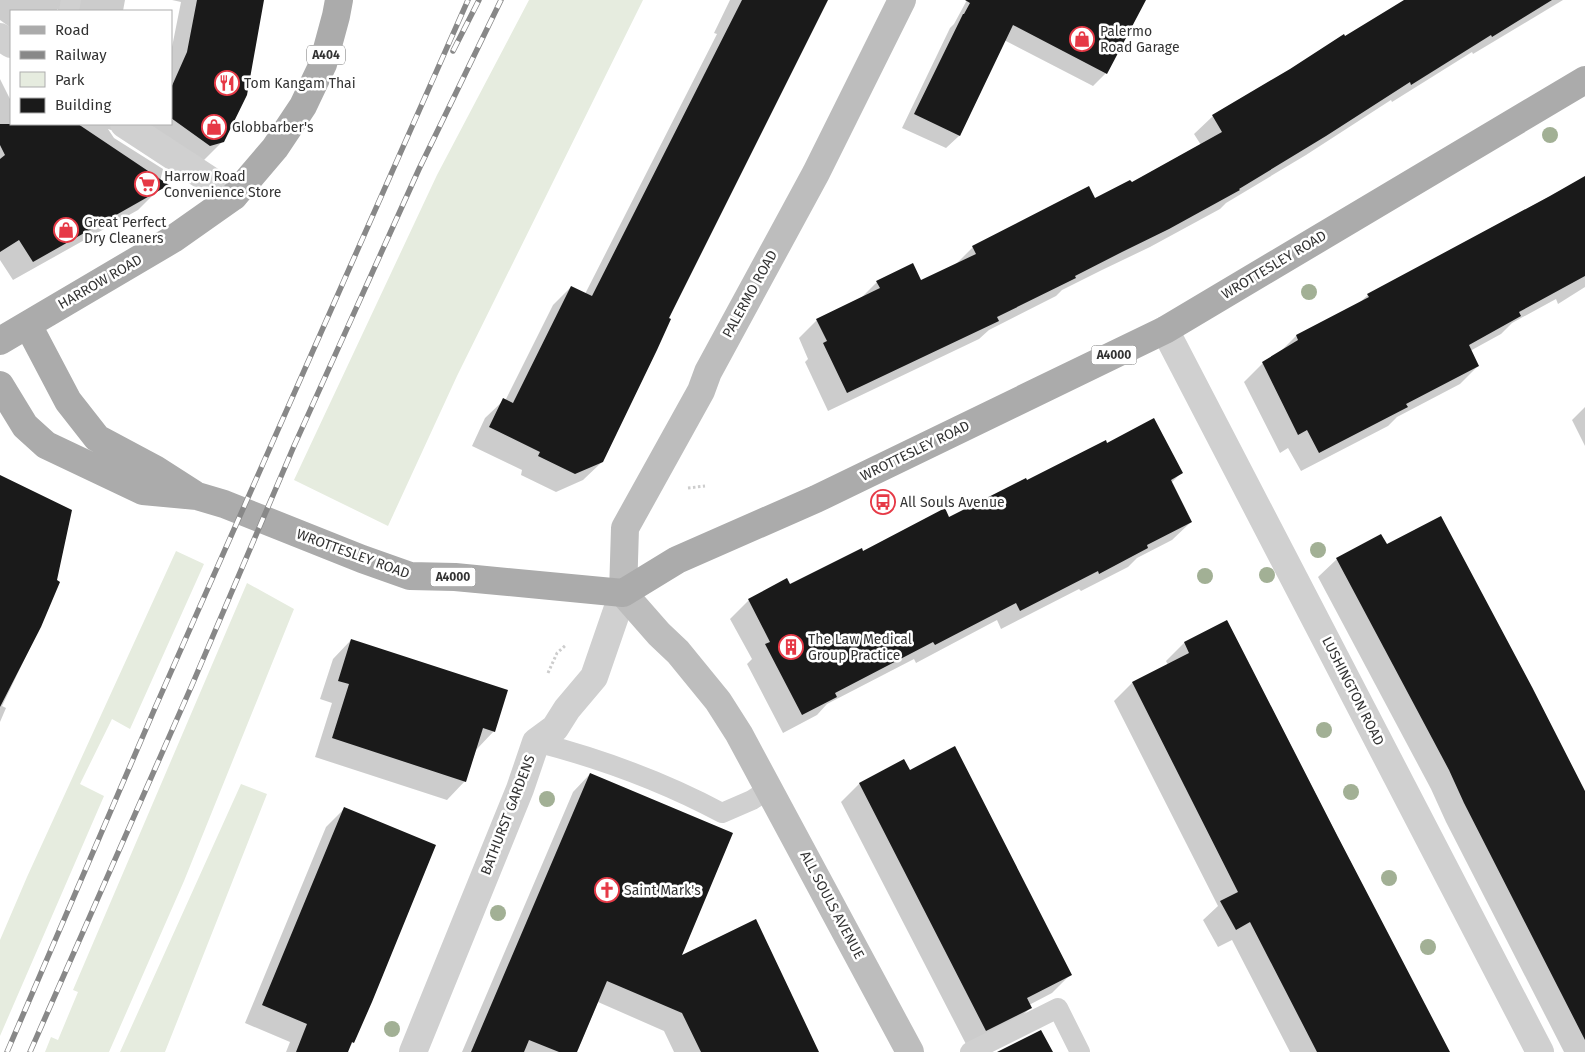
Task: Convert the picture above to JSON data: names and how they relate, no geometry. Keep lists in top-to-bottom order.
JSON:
{
  "streets": {
    "main road": [
      "A404",
      "WROTTESLEY ROAD",
      "HARROW ROAD",
      "A4000"
    ],
    "street": [
      "PALERMO ROAD",
      "LUSHINGTON ROAD",
      "BATHURST GARDENS",
      "ALL SOULS AVENUE"
    ]
  },
  "crossings": [
    ["WROTTESLEY ROAD", "HARROW ROAD"],
    ["WROTTESLEY ROAD", "PALERMO ROAD"],
    ["WROTTESLEY ROAD", "LUSHINGTON ROAD"],
    ["WROTTESLEY ROAD", "BATHURST GARDENS"],
    ["WROTTESLEY ROAD", "ALL SOULS AVENUE"],
    ["PALERMO ROAD", "BATHURST GARDENS"],
    ["PALERMO ROAD", "ALL SOULS AVENUE"],
    ["BATHURST GARDENS", "ALL SOULS AVENUE"]
  ],
  "places": {
    "shop": ["Palermo Road Garage", "Globbarber's", "Great Perfect Dry Cleaners"],
    "restaurant": ["Tom Kangam Thai"],
    "supermarket": ["Harrow Road Convenience Store"],
    "bus stop": ["All Souls Avenue"],
    "building": ["The Law Medical Group Practice"],
    "church": ["Saint Mark's"]
  },
  "legend": [
    "Road",
    "Railway",
    "Park",
    "Building"
  ]
}
